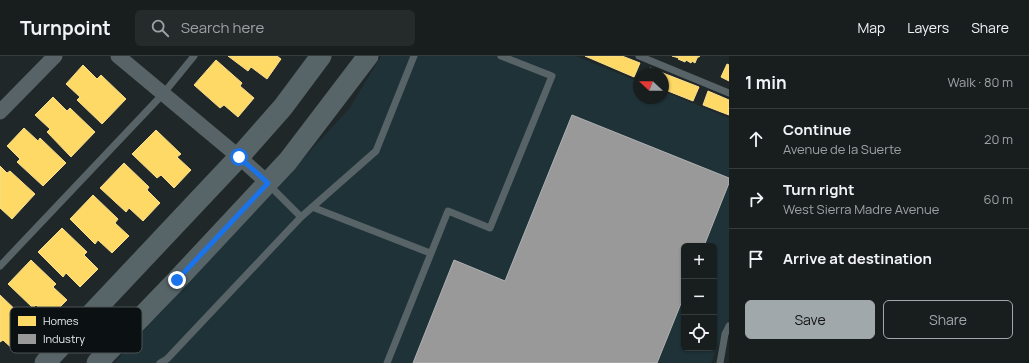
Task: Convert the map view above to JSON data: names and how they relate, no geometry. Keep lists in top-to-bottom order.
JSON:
{
  "legend": ["Homes", "Industry"],
  "north": "left",
  "page": {
    "header": "Turnpoint",
    "search": "Search here",
    "nav": ["Map", "Layers", "Share"],
    "heading": ["1 min", "Walk · 80 m"],
    "list": [
      ["Continue", "Avenue de la Suerte", "20 m"],
      ["Turn right", "West Sierra Madre Avenue", "60 m"],
      "Arrive at destination"
    ],
    "map_buttons": ["+", "−"],
    "buttons": ["Save", "Share"]
  }
}
